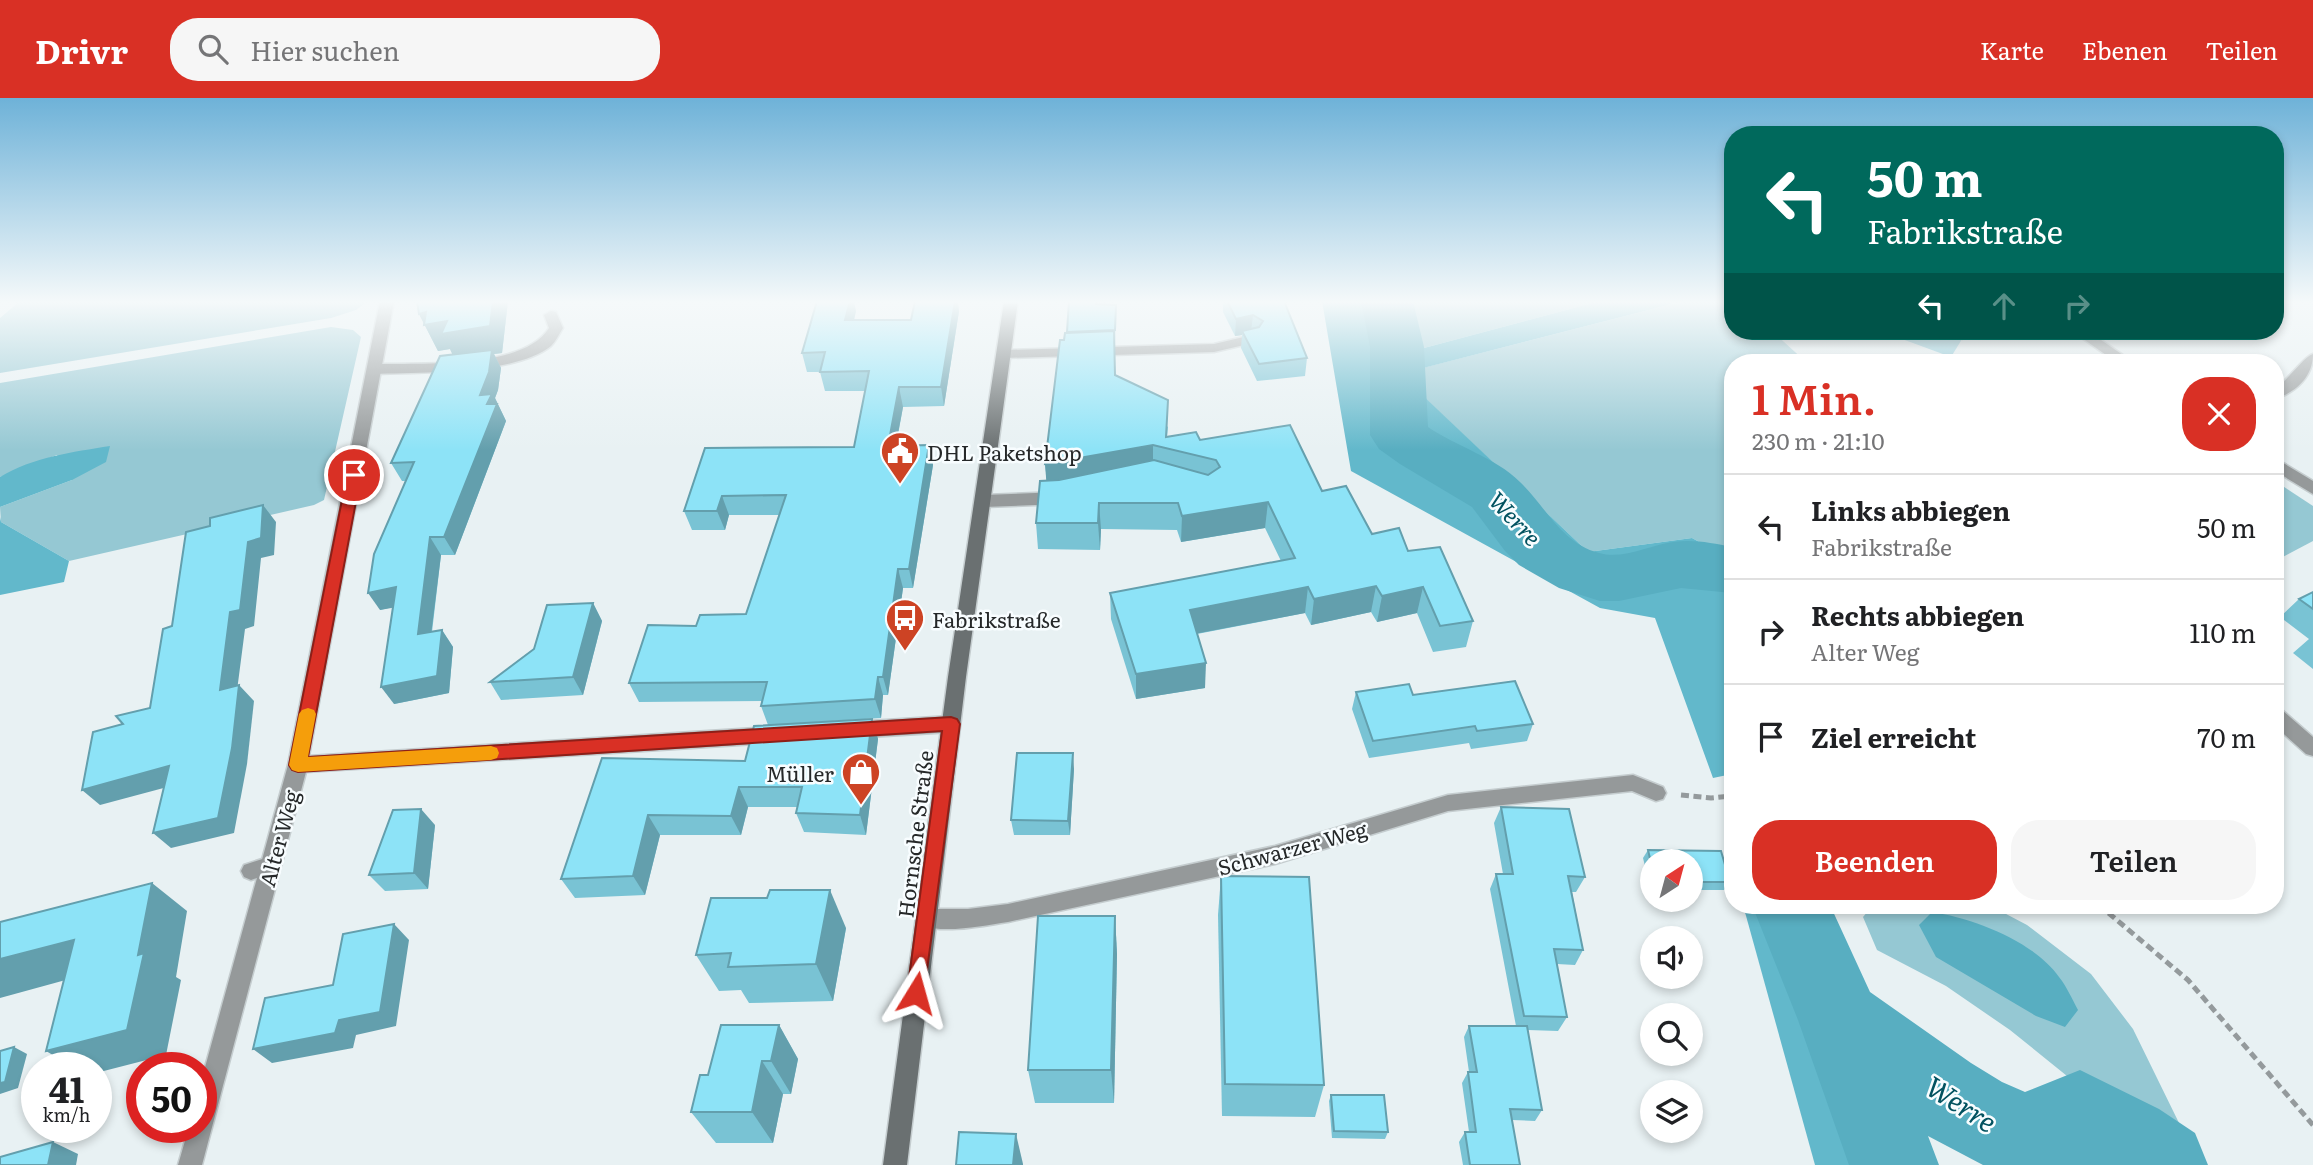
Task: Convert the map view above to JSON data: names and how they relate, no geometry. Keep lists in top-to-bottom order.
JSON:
{
  "streets": {
    "main road": ["Hornsche Straße"],
    "street": ["Alter Weg", "Schwarzer Weg"]
  },
  "crossings": [
    ["Hornsche Straße", "Schwarzer Weg"]
  ],
  "water": ["Werre"],
  "places": {
    "public building": ["DHL Paketshop"],
    "bus stop": ["Fabrikstraße"],
    "shop": ["Müller"]
  },
  "north": "top right",
  "page": {
    "header": "Drivr",
    "search": "Hier suchen",
    "nav": ["Karte", "Ebenen", "Teilen"],
    "turn": ["50 m", "Fabrikstraße"],
    "heading": ["1 Min.", "230 m · 21:10"],
    "list": [
      {
        "name": "Links abbiegen",
        "note": "Fabrikstraße",
        "value": "50 m"
      },
      {
        "name": "Rechts abbiegen",
        "note": "Alter Weg",
        "value": "110 m"
      },
      {
        "name": "Ziel erreicht",
        "value": "70 m"
      }
    ],
    "buttons": ["Beenden", "Teilen"],
    "speed": "41 km/h",
    "limit": "50"
  }
}
